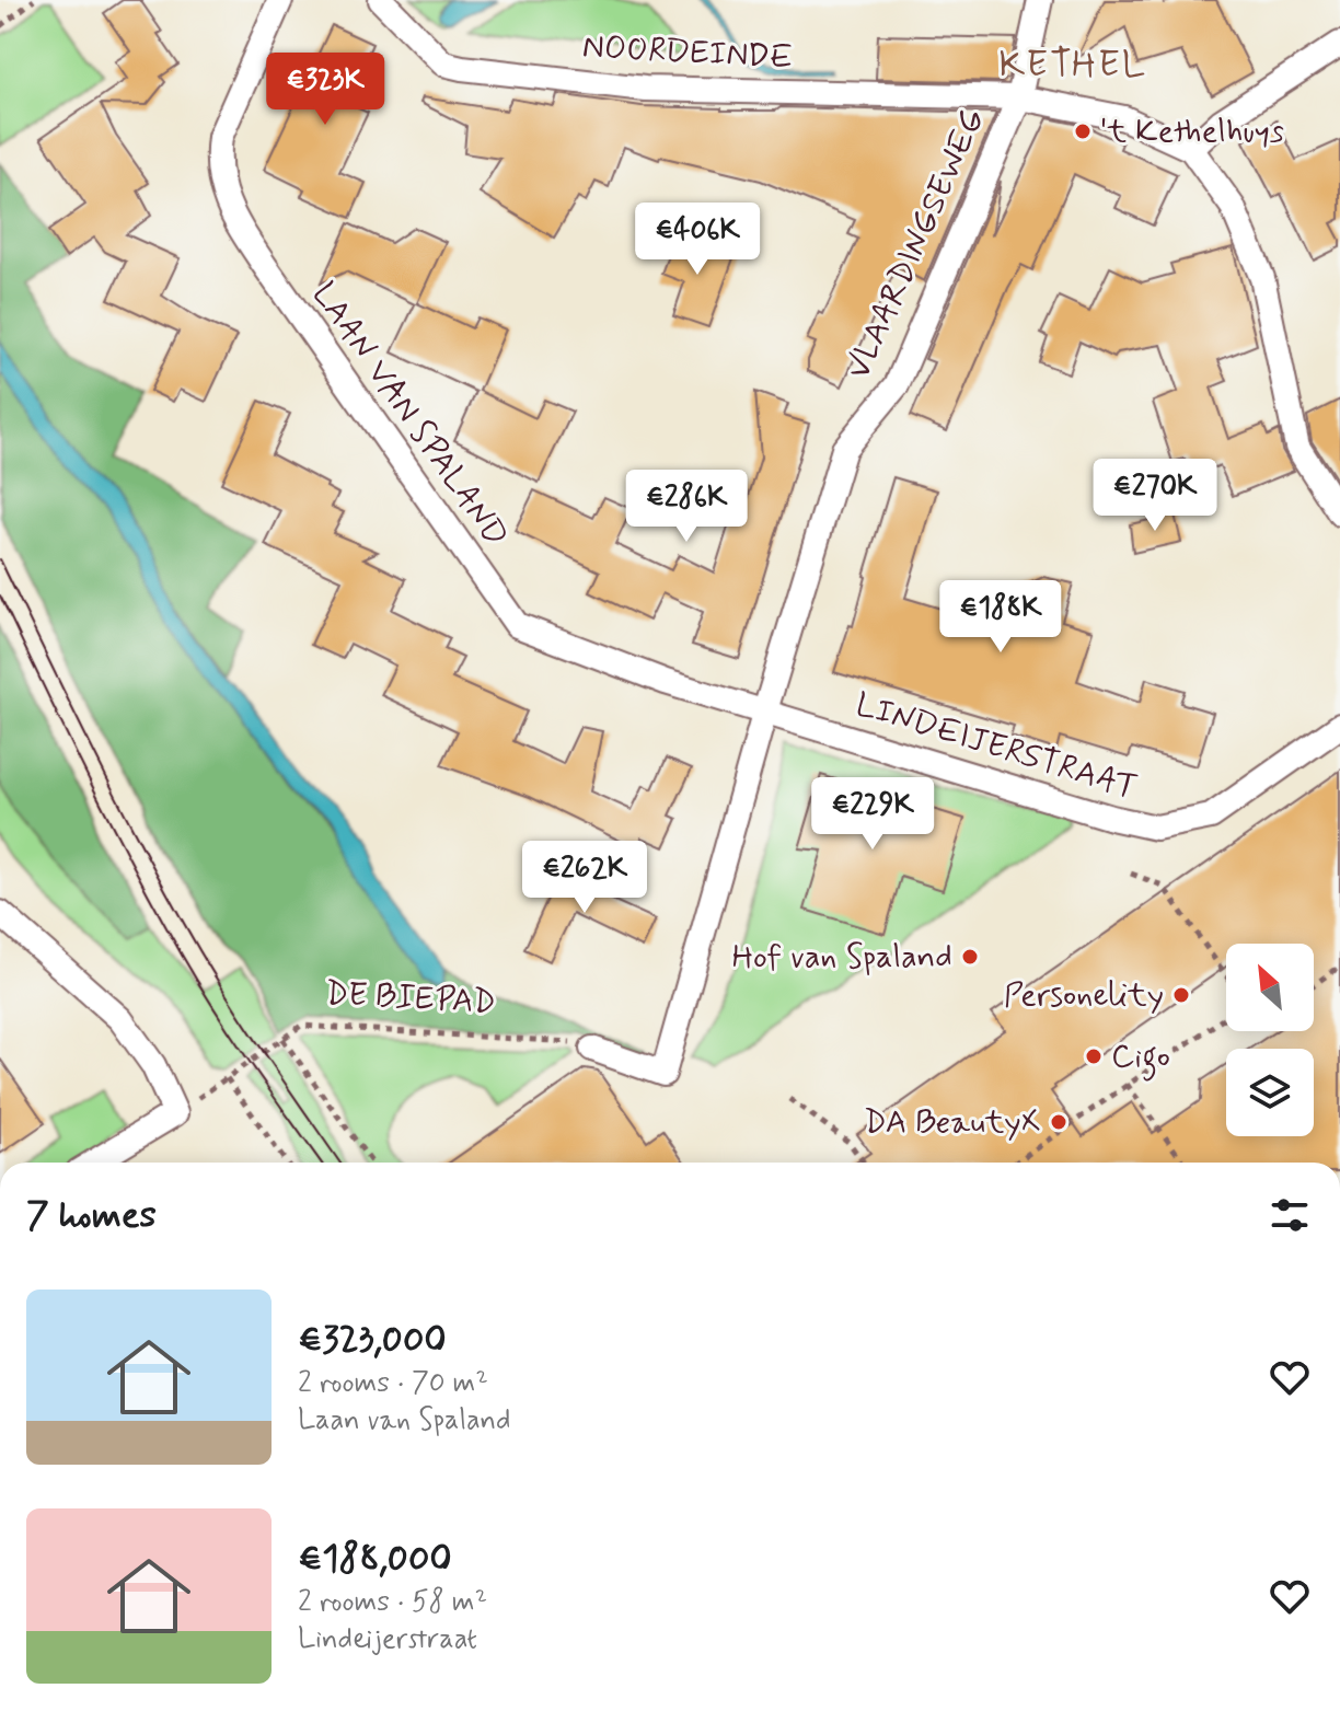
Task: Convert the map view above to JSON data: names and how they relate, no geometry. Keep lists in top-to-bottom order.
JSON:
{
  "streets": {
    "street": [
      "NOORDEINDE",
      "VLAARDINGSEWEG",
      "LAAN VAN SPALAND",
      "LINDEIJERSTRAAT"
    ],
    "path": ["DE BIEPAD"]
  },
  "crossings": [
    ["NOORDEINDE", "VLAARDINGSEWEG"],
    ["VLAARDINGSEWEG", "LAAN VAN SPALAND"],
    ["VLAARDINGSEWEG", "LINDEIJERSTRAAT"],
    ["VLAARDINGSEWEG", "DE BIEPAD"],
    ["LAAN VAN SPALAND", "LINDEIJERSTRAAT"]
  ],
  "districts": ["KETHEL"],
  "places": [
    "'t Kethelhuys",
    "Hof van Spaland",
    "Personelity",
    "Cigo",
    "DA BeautyX"
  ],
  "north": "top left",
  "page": {
    "price": [
      "€323K",
      "€406K",
      "€270K",
      "€286K",
      "€188K",
      "€229K",
      "€262K"
    ],
    "heading": "7 homes",
    "list": [
      {
        "name": "€323,000",
        "note": "2 rooms · 70 m² · Laan van Spaland"
      },
      {
        "name": "€188,000",
        "note": "2 rooms · 58 m² · Lindeijerstraat"
      }
    ]
  }
}
